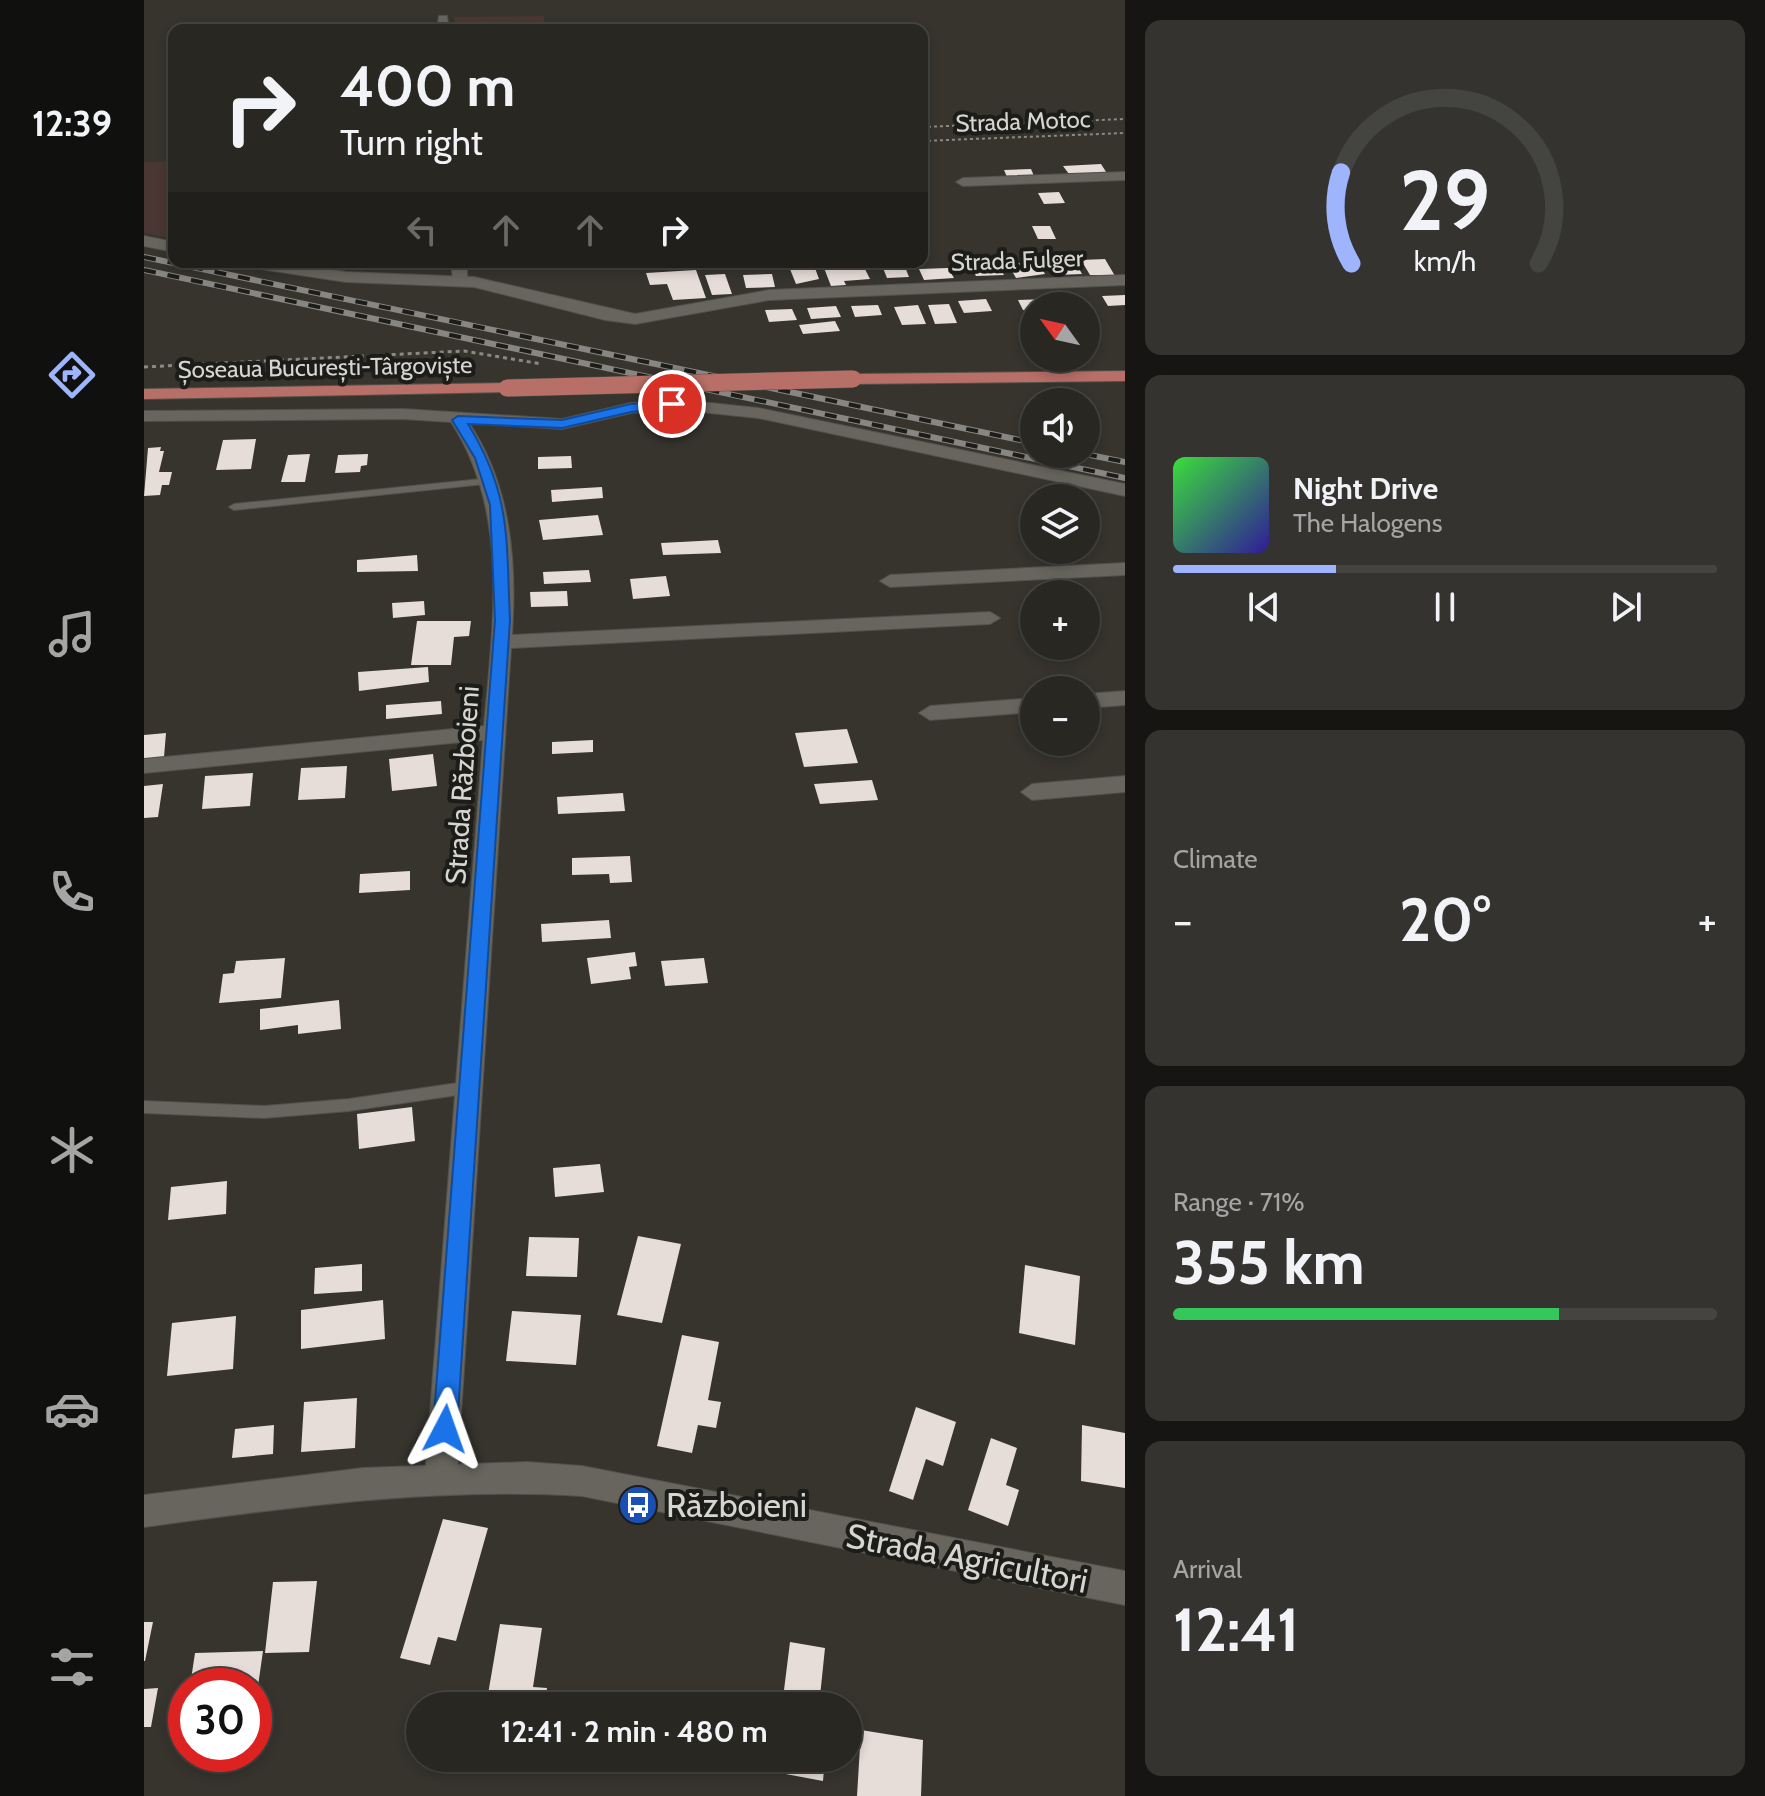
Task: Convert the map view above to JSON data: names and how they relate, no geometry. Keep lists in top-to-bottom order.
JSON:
{
  "streets": {
    "main road": ["Șoseaua București-Târgoviște"],
    "street": ["Strada Fulger", "Strada Războieni", "Strada Agricultori"],
    "path": ["Strada Motoc"]
  },
  "crossings": [
    ["Strada Războieni", "Strada Agricultori"]
  ],
  "places": {
    "bus stop": ["Războieni"]
  },
  "north": "top left",
  "page": {
    "tabs": "12:39",
    "turn": ["400 m", "Turn right"],
    "map_buttons": ["+", "−"],
    "song": ["Night Drive", "The Halogens"],
    "tile": [
      "Climate",
      ["Range · 71%", "355 km"],
      ["Arrival", "12:41"]
    ],
    "heat": ["−", "20°", "+"],
    "limit": "30",
    "trip": "12:41 · 2 min · 480 m",
    "gauge": ["29", "km/h"]
  }
}
